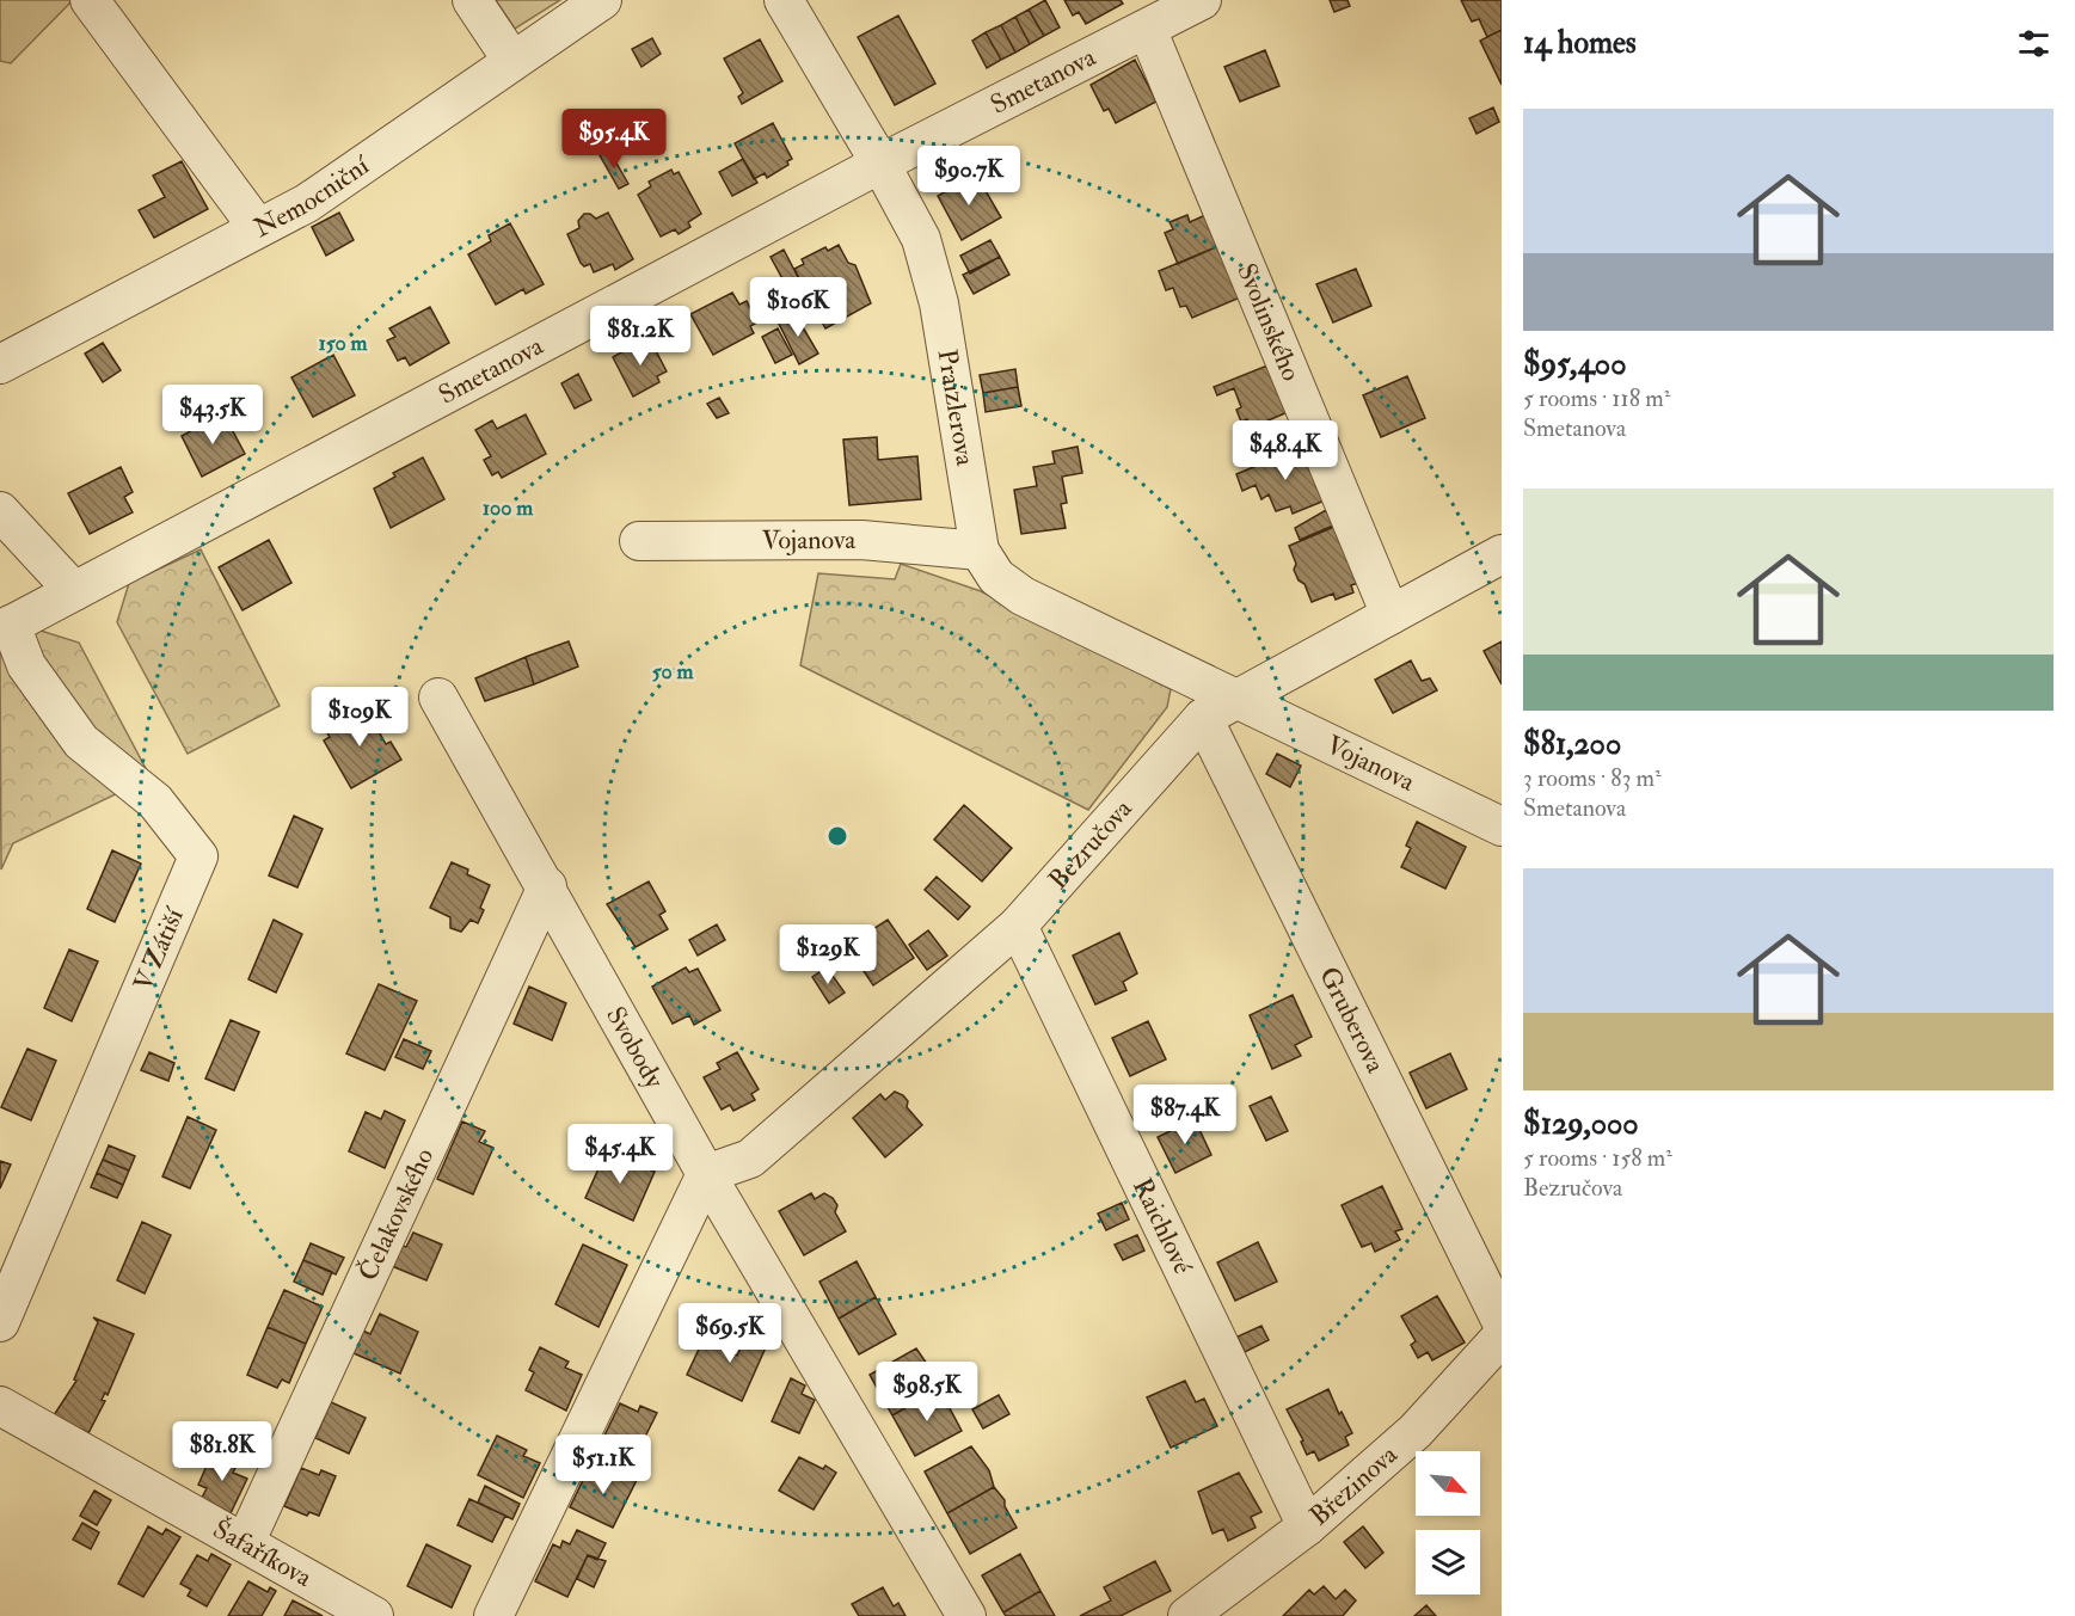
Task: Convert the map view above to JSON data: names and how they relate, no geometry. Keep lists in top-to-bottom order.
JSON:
{
  "streets": {
    "street": [
      "Smetanova",
      "Nemocniční",
      "Svolinského",
      "Praizlerova",
      "Vojanova",
      "Bezručova",
      "V Zátiší",
      "Gruberova",
      "Svobody",
      "Čelakovského",
      "Raichlové",
      "Březinova",
      "Šafaříkova"
    ]
  },
  "crossings": [
    ["Smetanova", "Svolinského"],
    ["Smetanova", "Praizlerova"],
    ["Smetanova", "V Zátiší"],
    ["Svolinského", "Bezručova"],
    ["Praizlerova", "Vojanova"],
    ["Praizlerova", "Bezručova"],
    ["Vojanova", "Bezručova"],
    ["Bezručova", "Gruberova"],
    ["Bezručova", "Svobody"],
    ["Bezručova", "Raichlové"],
    ["Svobody", "Čelakovského"],
    ["Čelakovského", "Šafaříkova"],
    ["Raichlové", "Březinova"]
  ],
  "north": "bottom right",
  "page": {
    "heading": "14 homes",
    "list": [
      {
        "name": "$95,400",
        "note": "5 rooms · 118 m² · Smetanova"
      },
      {
        "name": "$81,200",
        "note": "3 rooms · 83 m² · Smetanova"
      },
      {
        "name": "$129,000",
        "note": "5 rooms · 158 m² · Bezručova"
      }
    ],
    "price": [
      "$95.4K",
      "$90.7K",
      "$106K",
      "$81.2K",
      "$43.5K",
      "$48.4K",
      "$109K",
      "$129K",
      "$87.4K",
      "$45.4K",
      "$69.5K",
      "$98.5K",
      "$81.8K",
      "$51.1K"
    ]
  },
  "rings": ["150 m", "100 m", "50 m"]
}
